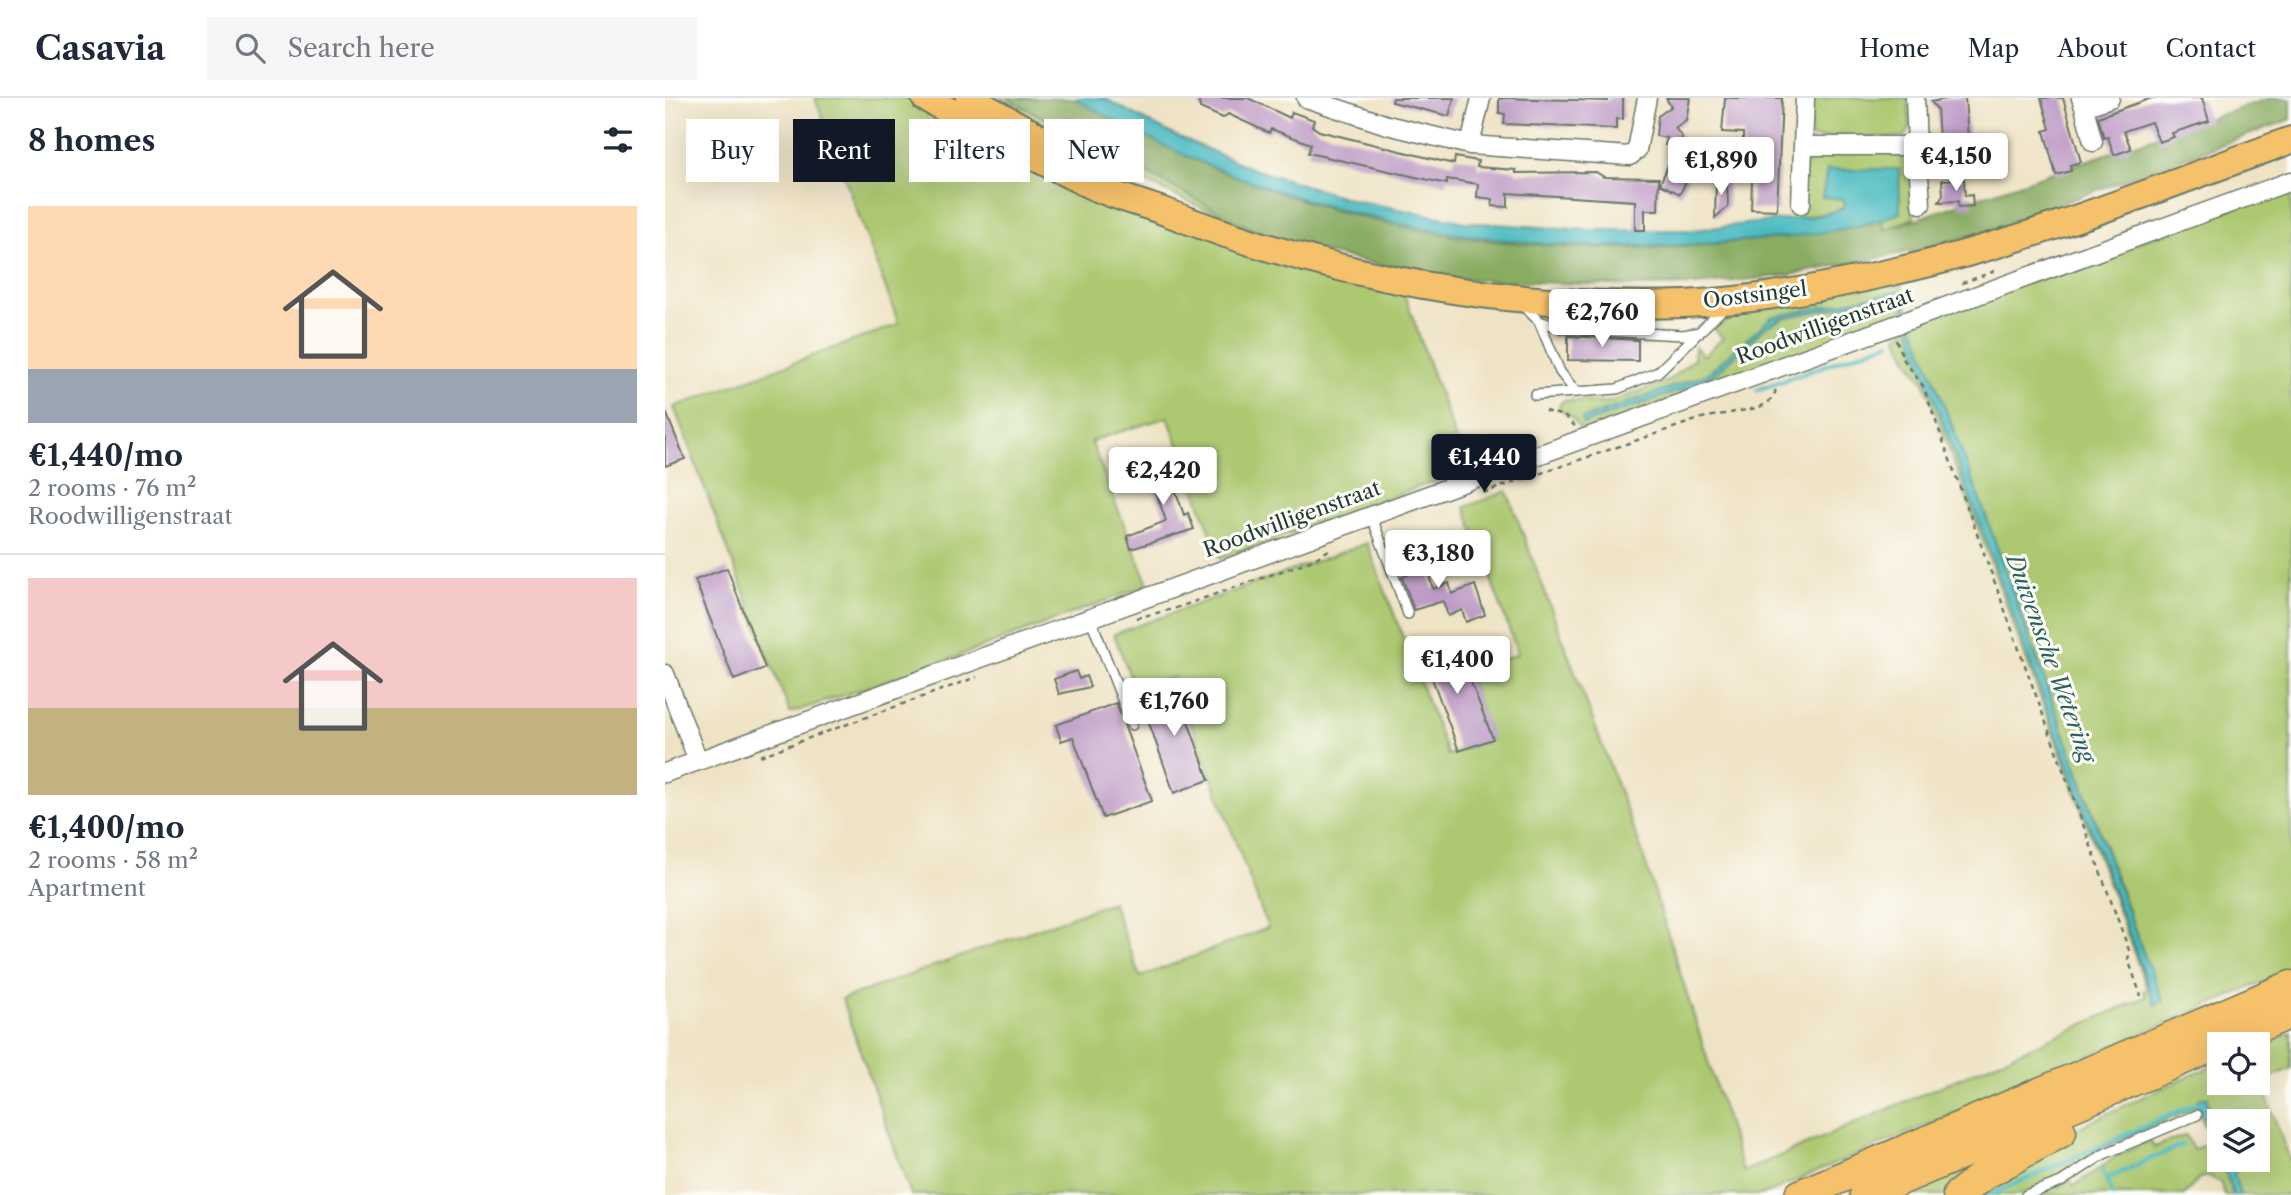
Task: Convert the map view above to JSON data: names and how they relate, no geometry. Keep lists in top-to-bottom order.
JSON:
{
  "streets": {
    "main road": ["Oostsingel"],
    "street": ["Roodwilligenstraat"]
  },
  "water": ["Duivensche Wetering"],
  "page": {
    "header": "Casavia",
    "search": "Search here",
    "nav": [
      "Home",
      "Map",
      "About",
      "Contact"
    ],
    "heading": "8 homes",
    "chip": [
      "Buy",
      "Rent",
      "Filters",
      "New"
    ],
    "price": [
      "€4,150",
      "€1,890",
      "€2,760",
      "€1,440",
      "€2,420",
      "€3,180",
      "€1,400",
      "€1,760"
    ],
    "list": [
      {
        "name": "€1,440/mo",
        "note": "2 rooms · 76 m² · Roodwilligenstraat"
      },
      {
        "name": "€1,400/mo",
        "note": "2 rooms · 58 m² · Apartment"
      }
    ]
  }
}
